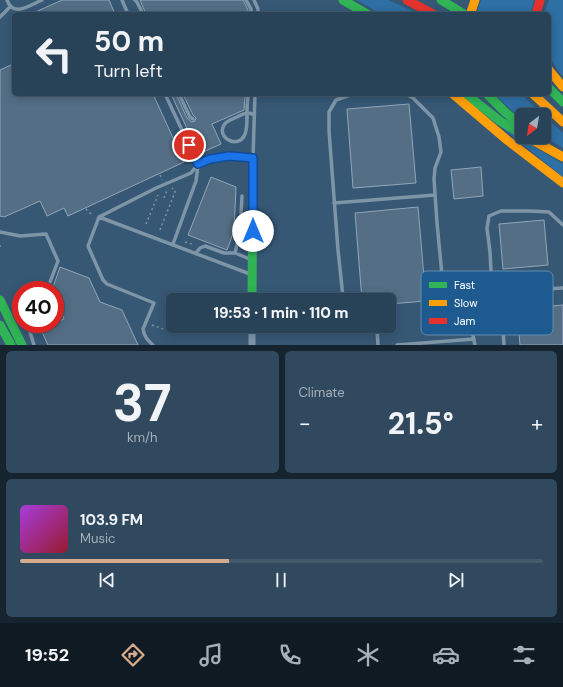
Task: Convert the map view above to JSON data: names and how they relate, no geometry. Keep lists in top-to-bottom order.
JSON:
{
  "legend": ["Fast", "Slow", "Jam"],
  "north": "bottom left",
  "page": {
    "turn": ["50 m", "Turn left"],
    "limit": "40",
    "trip": "19:53 · 1 min · 110 m",
    "tile": [
      ["37", "km/h"],
      "Climate"
    ],
    "heat": ["−", "21.5°", "+"],
    "song": ["103.9 FM", "Music"],
    "tabs": "19:52"
  }
}
